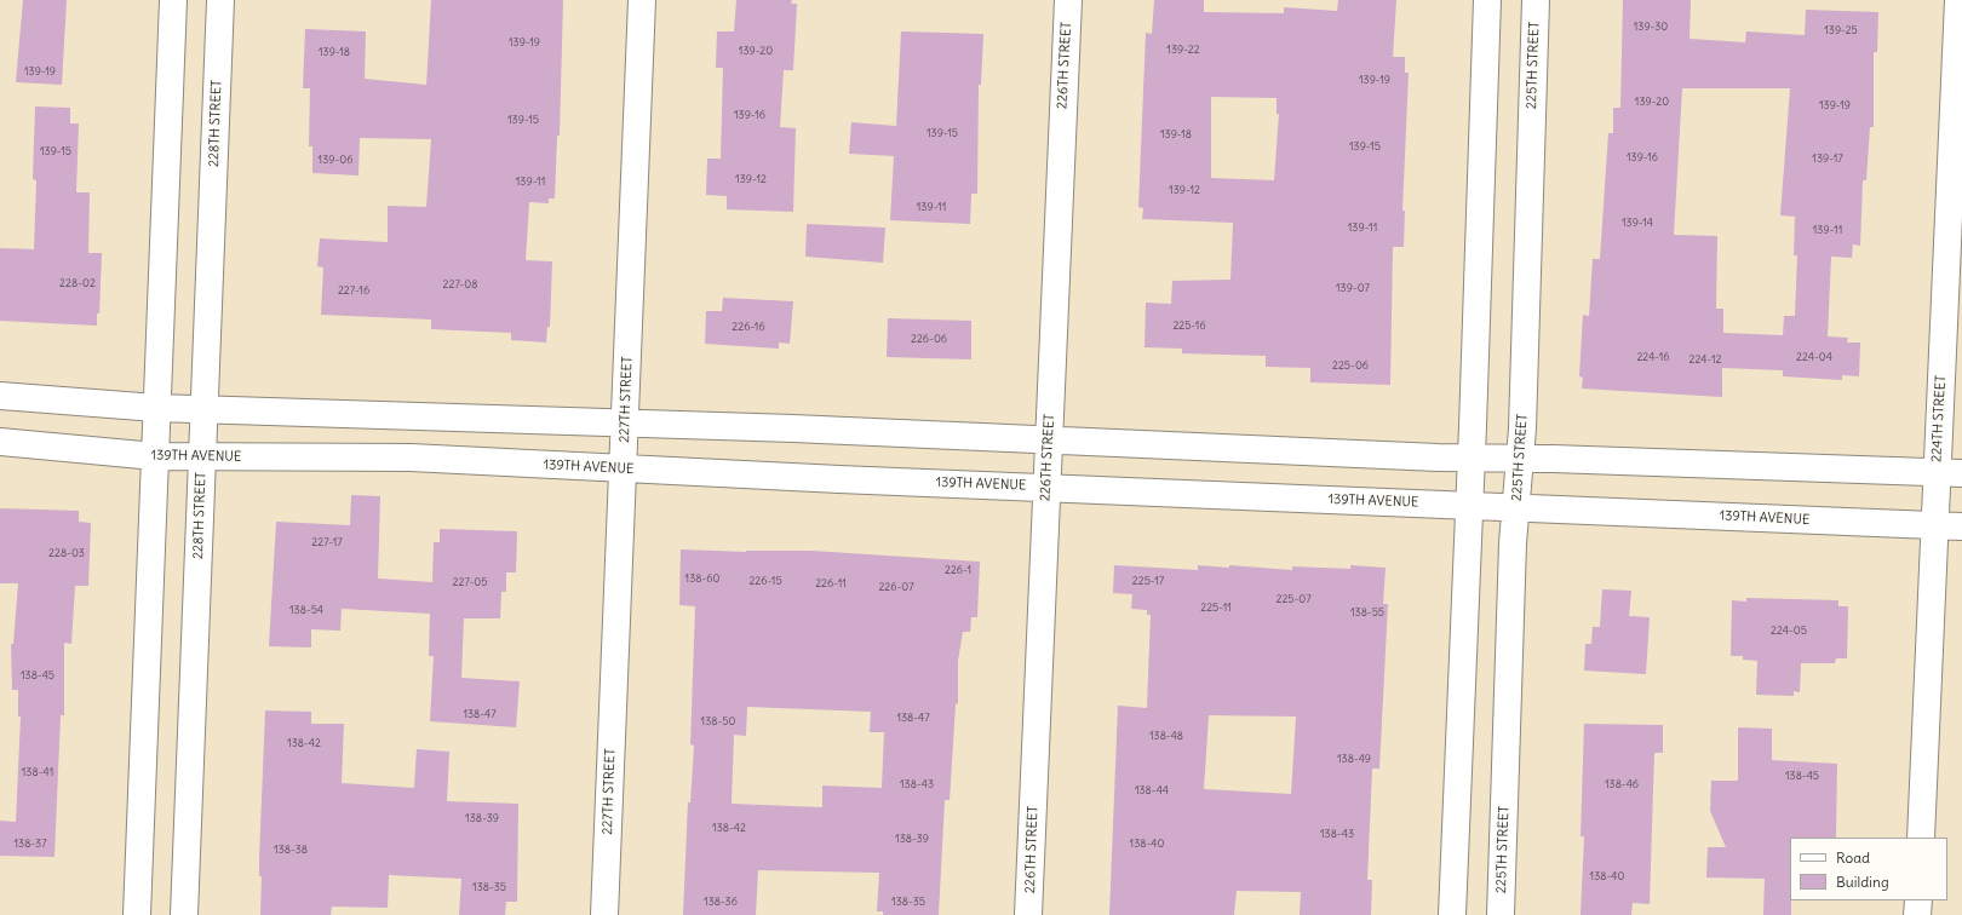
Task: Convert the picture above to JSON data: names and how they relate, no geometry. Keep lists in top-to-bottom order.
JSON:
{
  "streets": {
    "street": [
      "226TH STREET",
      "225TH STREET",
      "228TH STREET",
      "227TH STREET",
      "224TH STREET",
      "139TH AVENUE"
    ]
  },
  "crossings": [
    ["226TH STREET", "139TH AVENUE"],
    ["225TH STREET", "139TH AVENUE"],
    ["228TH STREET", "139TH AVENUE"],
    ["227TH STREET", "139TH AVENUE"],
    ["224TH STREET", "139TH AVENUE"]
  ],
  "house_numbers": [
    "139-30",
    "139-25",
    "139-19",
    "139-22",
    "139-20",
    "139-18",
    "139-19",
    "139-19",
    "139-20",
    "139-19",
    "139-16",
    "139-15",
    "139-15",
    "139-18",
    "139-15",
    "139-15",
    "139-16",
    "139-17",
    "139-06",
    "139-12",
    "139-11",
    "139-12",
    "139-11",
    "139-14",
    "139-11",
    "139-11",
    "228-02",
    "227-08",
    "139-07",
    "227-16",
    "225-16",
    "226-16",
    "226-06",
    "224-16",
    "224-04",
    "224-12",
    "225-06",
    "227-17",
    "228-03",
    "226-1",
    "138-60",
    "226-15",
    "225-17",
    "227-05",
    "226-11",
    "226-07",
    "225-07",
    "225-11",
    "138-54",
    "138-55",
    "224-05",
    "138-45",
    "138-47",
    "138-47",
    "138-50",
    "138-48",
    "138-42",
    "138-49",
    "138-41",
    "138-45",
    "138-43",
    "138-46",
    "138-44",
    "138-39",
    "138-42",
    "138-43",
    "138-39",
    "138-37",
    "138-40",
    "138-38",
    "138-40",
    "138-35",
    "138-36",
    "138-35"
  ],
  "legend": ["Road", "Building"]
}
